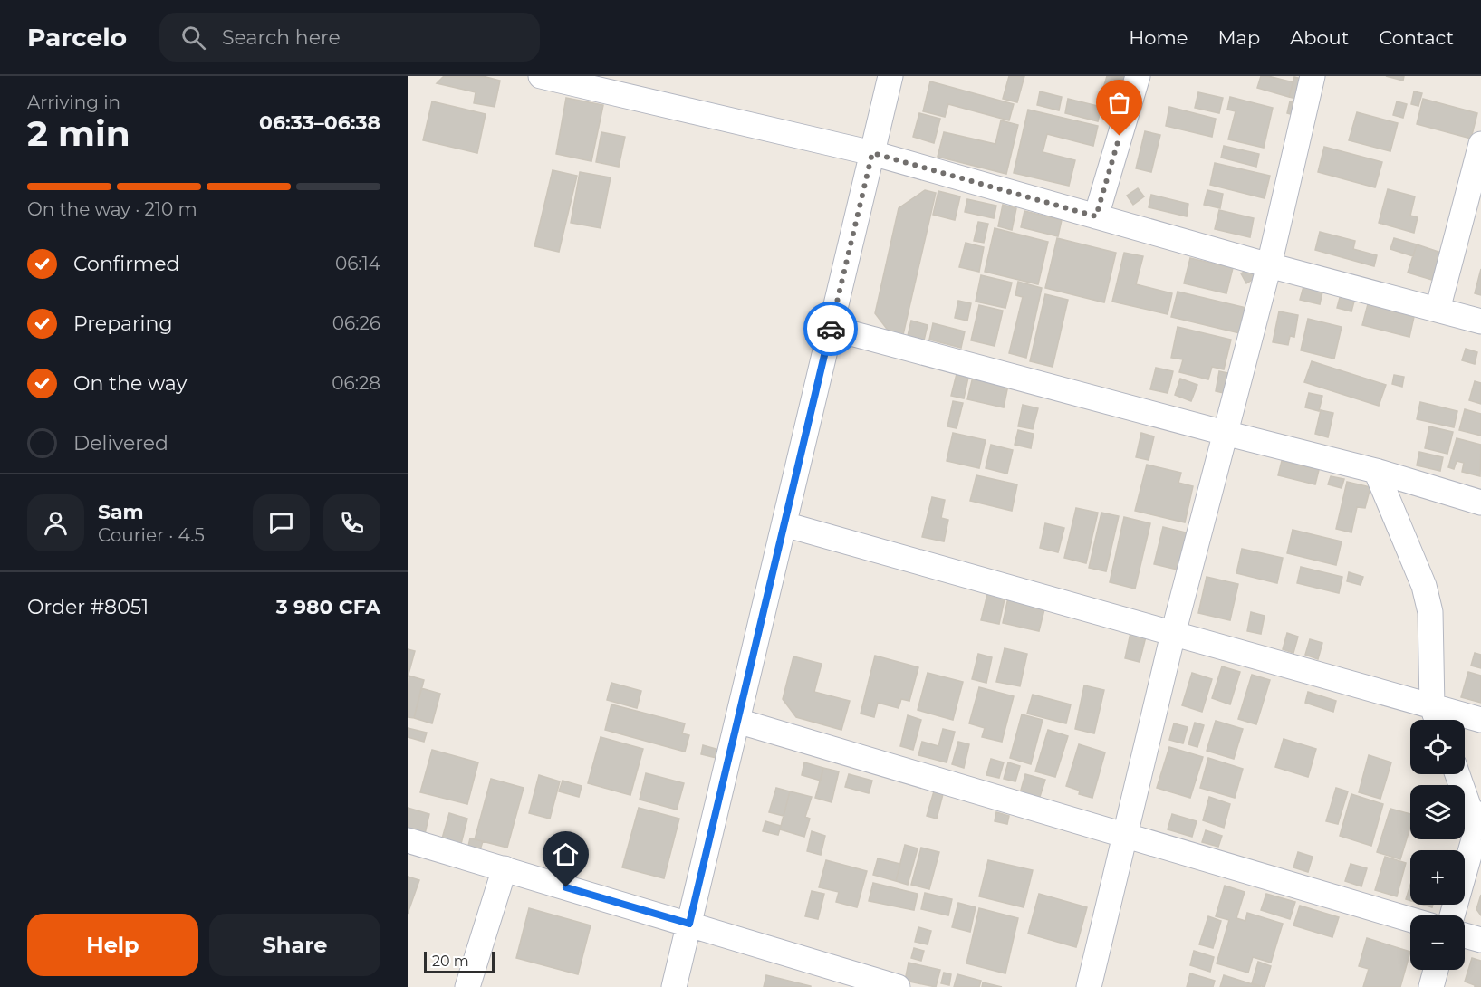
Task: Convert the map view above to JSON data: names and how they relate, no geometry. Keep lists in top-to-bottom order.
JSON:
{
  "scale_bar": "20 m",
  "page": {
    "header": "Parcelo",
    "search": "Search here",
    "nav": [
      "Home",
      "Map",
      "About",
      "Contact"
    ],
    "heading": ["2 min", "Arriving in", "06:33–06:38"],
    "panel": [
      "Sam",
      "Courier · 4.5",
      "Order #8051",
      "3 980 CFA"
    ],
    "bar": "On the way · 210 m",
    "list": [
      ["Confirmed", "06:14"],
      ["Preparing", "06:26"],
      ["On the way", "06:28"],
      "Delivered"
    ],
    "map_buttons": ["+", "−"],
    "buttons": ["Help", "Share"],
    "scale": "20 m"
  }
}
